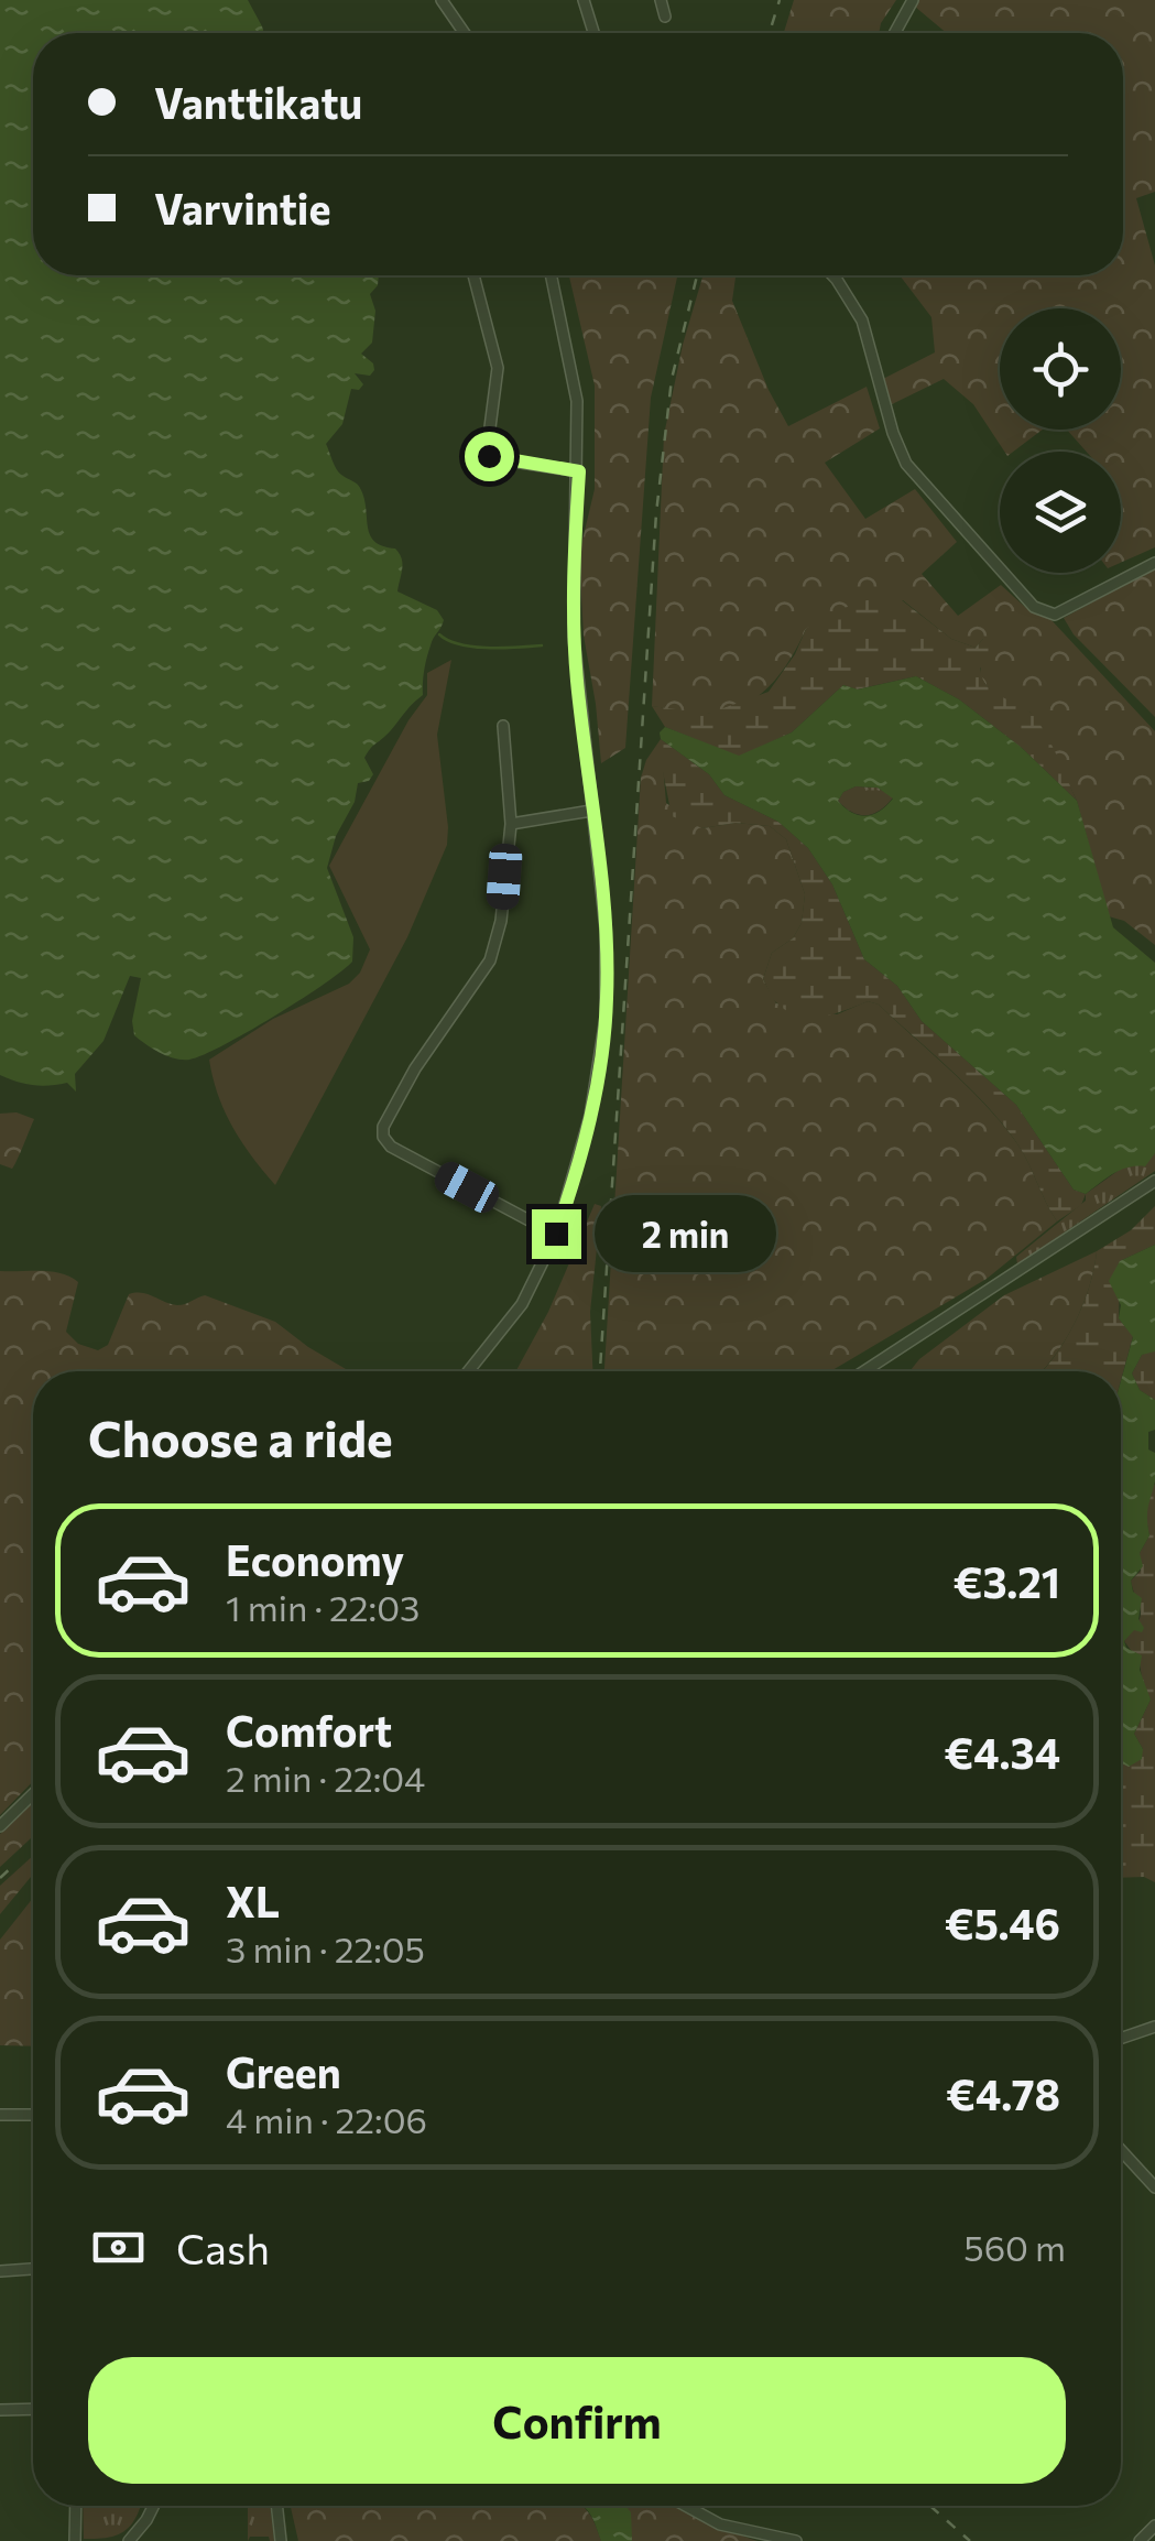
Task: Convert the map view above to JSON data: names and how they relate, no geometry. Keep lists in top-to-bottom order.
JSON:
{
  "page": {
    "banner": ["Vanttikatu", "Varvintie"],
    "bubble": "2 min",
    "heading": "Choose a ride",
    "list": [
      {
        "name": "Economy",
        "note": "1 min · 22:03",
        "value": "€3.21"
      },
      {
        "name": "Comfort",
        "note": "2 min · 22:04",
        "value": "€4.34"
      },
      {
        "name": "XL",
        "note": "3 min · 22:05",
        "value": "€5.46"
      },
      {
        "name": "Green",
        "note": "4 min · 22:06",
        "value": "€4.78"
      }
    ],
    "pay": ["Cash", "560 m"],
    "buttons": "Confirm"
  }
}
